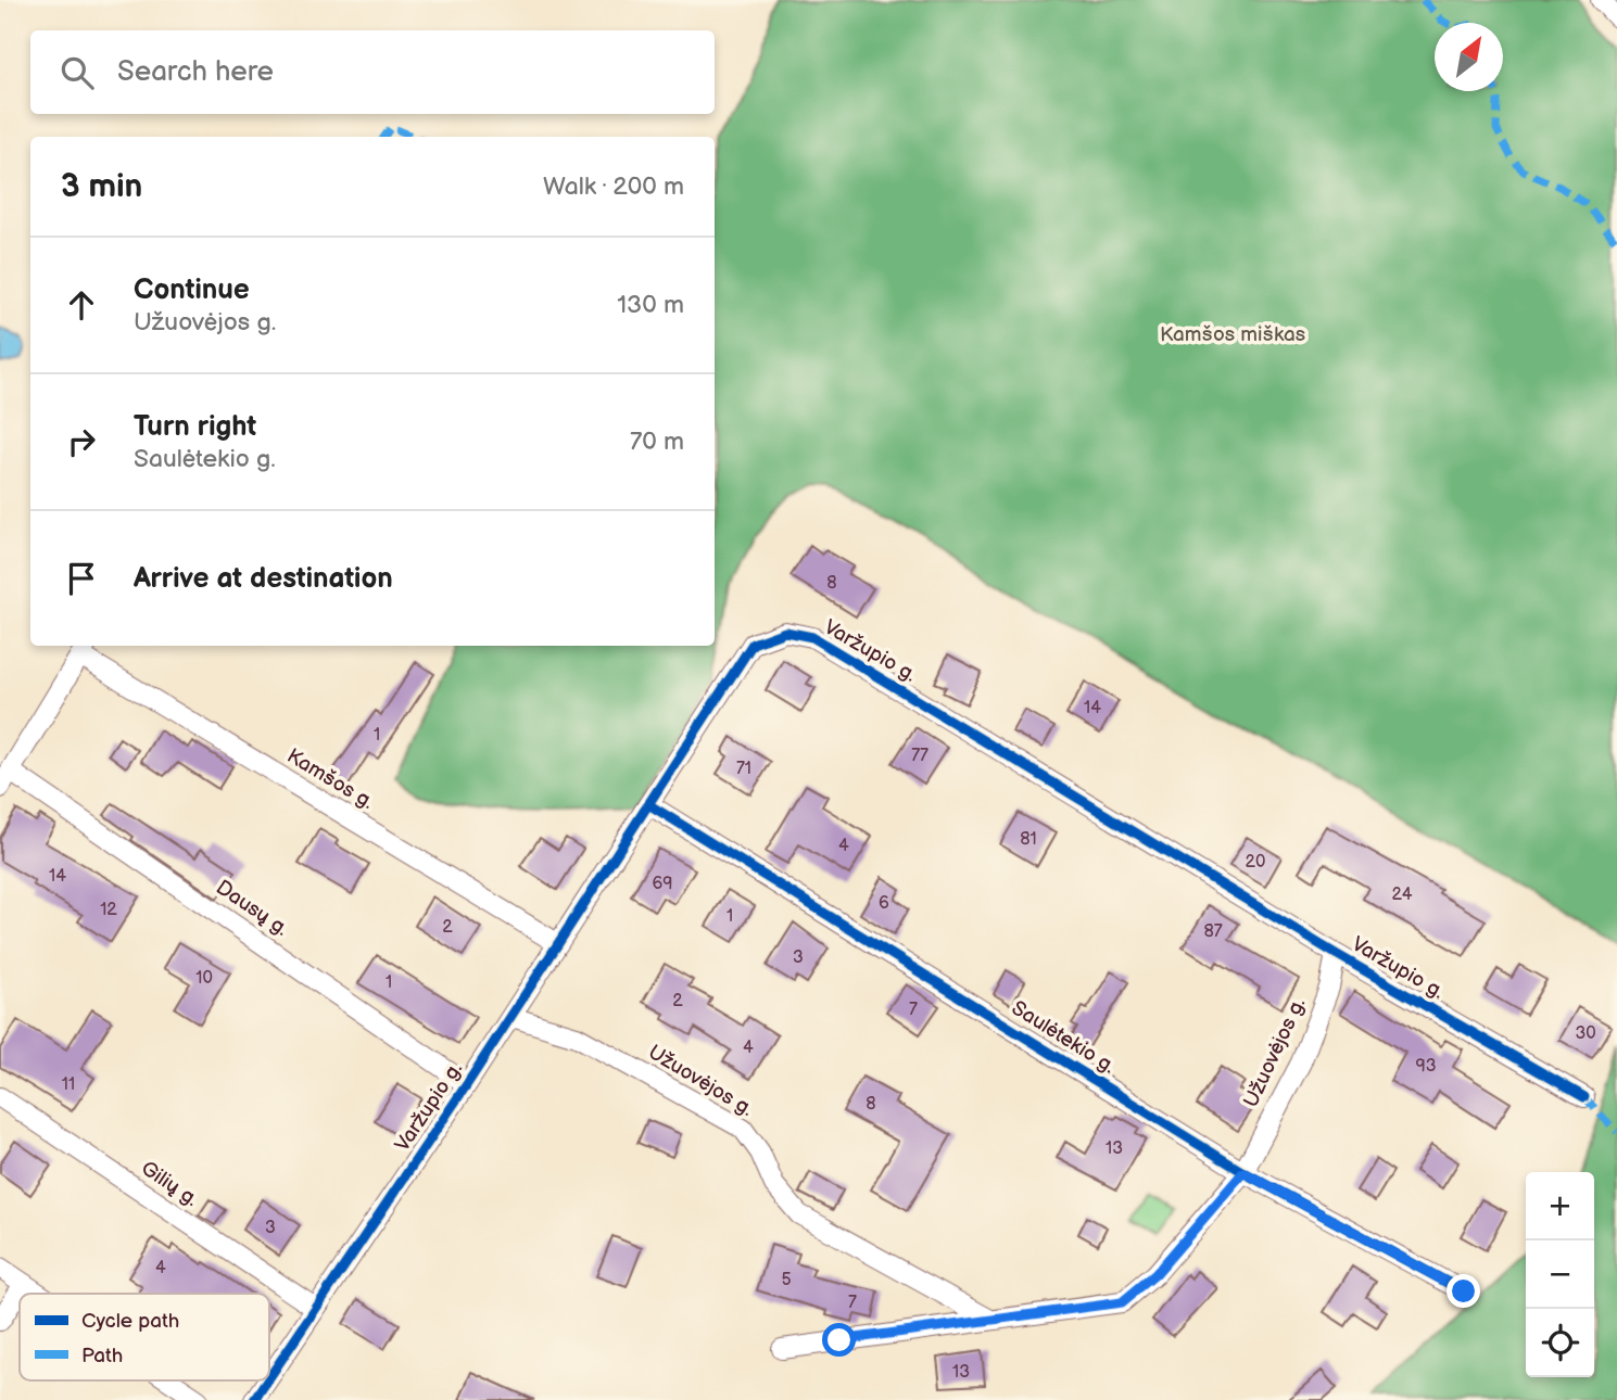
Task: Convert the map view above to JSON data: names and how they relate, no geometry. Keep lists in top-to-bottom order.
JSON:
{
  "streets": {
    "street": [
      "Varžupio g.",
      "Kamšos g.",
      "Dausų g.",
      "Saulėtekio g.",
      "Užuovėjos g.",
      "Gilių g."
    ]
  },
  "crossings": [
    ["Varžupio g.", "Kamšos g."],
    ["Varžupio g.", "Dausų g."],
    ["Varžupio g.", "Saulėtekio g."],
    ["Varžupio g.", "Užuovėjos g."],
    ["Varžupio g.", "Gilių g."],
    ["Saulėtekio g.", "Užuovėjos g."]
  ],
  "parks": ["Kamšos miškas"],
  "house_numbers": [
    "8",
    "14",
    "1",
    "77",
    "71",
    "81",
    "4",
    "20",
    "14",
    "69",
    "24",
    "6",
    "12",
    "1",
    "2",
    "87",
    "3",
    "10",
    "1",
    "2",
    "7",
    "30",
    "4",
    "93",
    "11",
    "8",
    "13",
    "3",
    "4",
    "5",
    "7",
    "13"
  ],
  "legend": ["Cycle path", "Path"],
  "north": "top right",
  "page": {
    "search": "Search here",
    "heading": ["3 min", "Walk · 200 m"],
    "list": [
      ["Continue", "Užuovėjos g.", "130 m"],
      ["Turn right", "Saulėtekio g.", "70 m"],
      "Arrive at destination"
    ],
    "map_buttons": ["+", "−"]
  }
}
